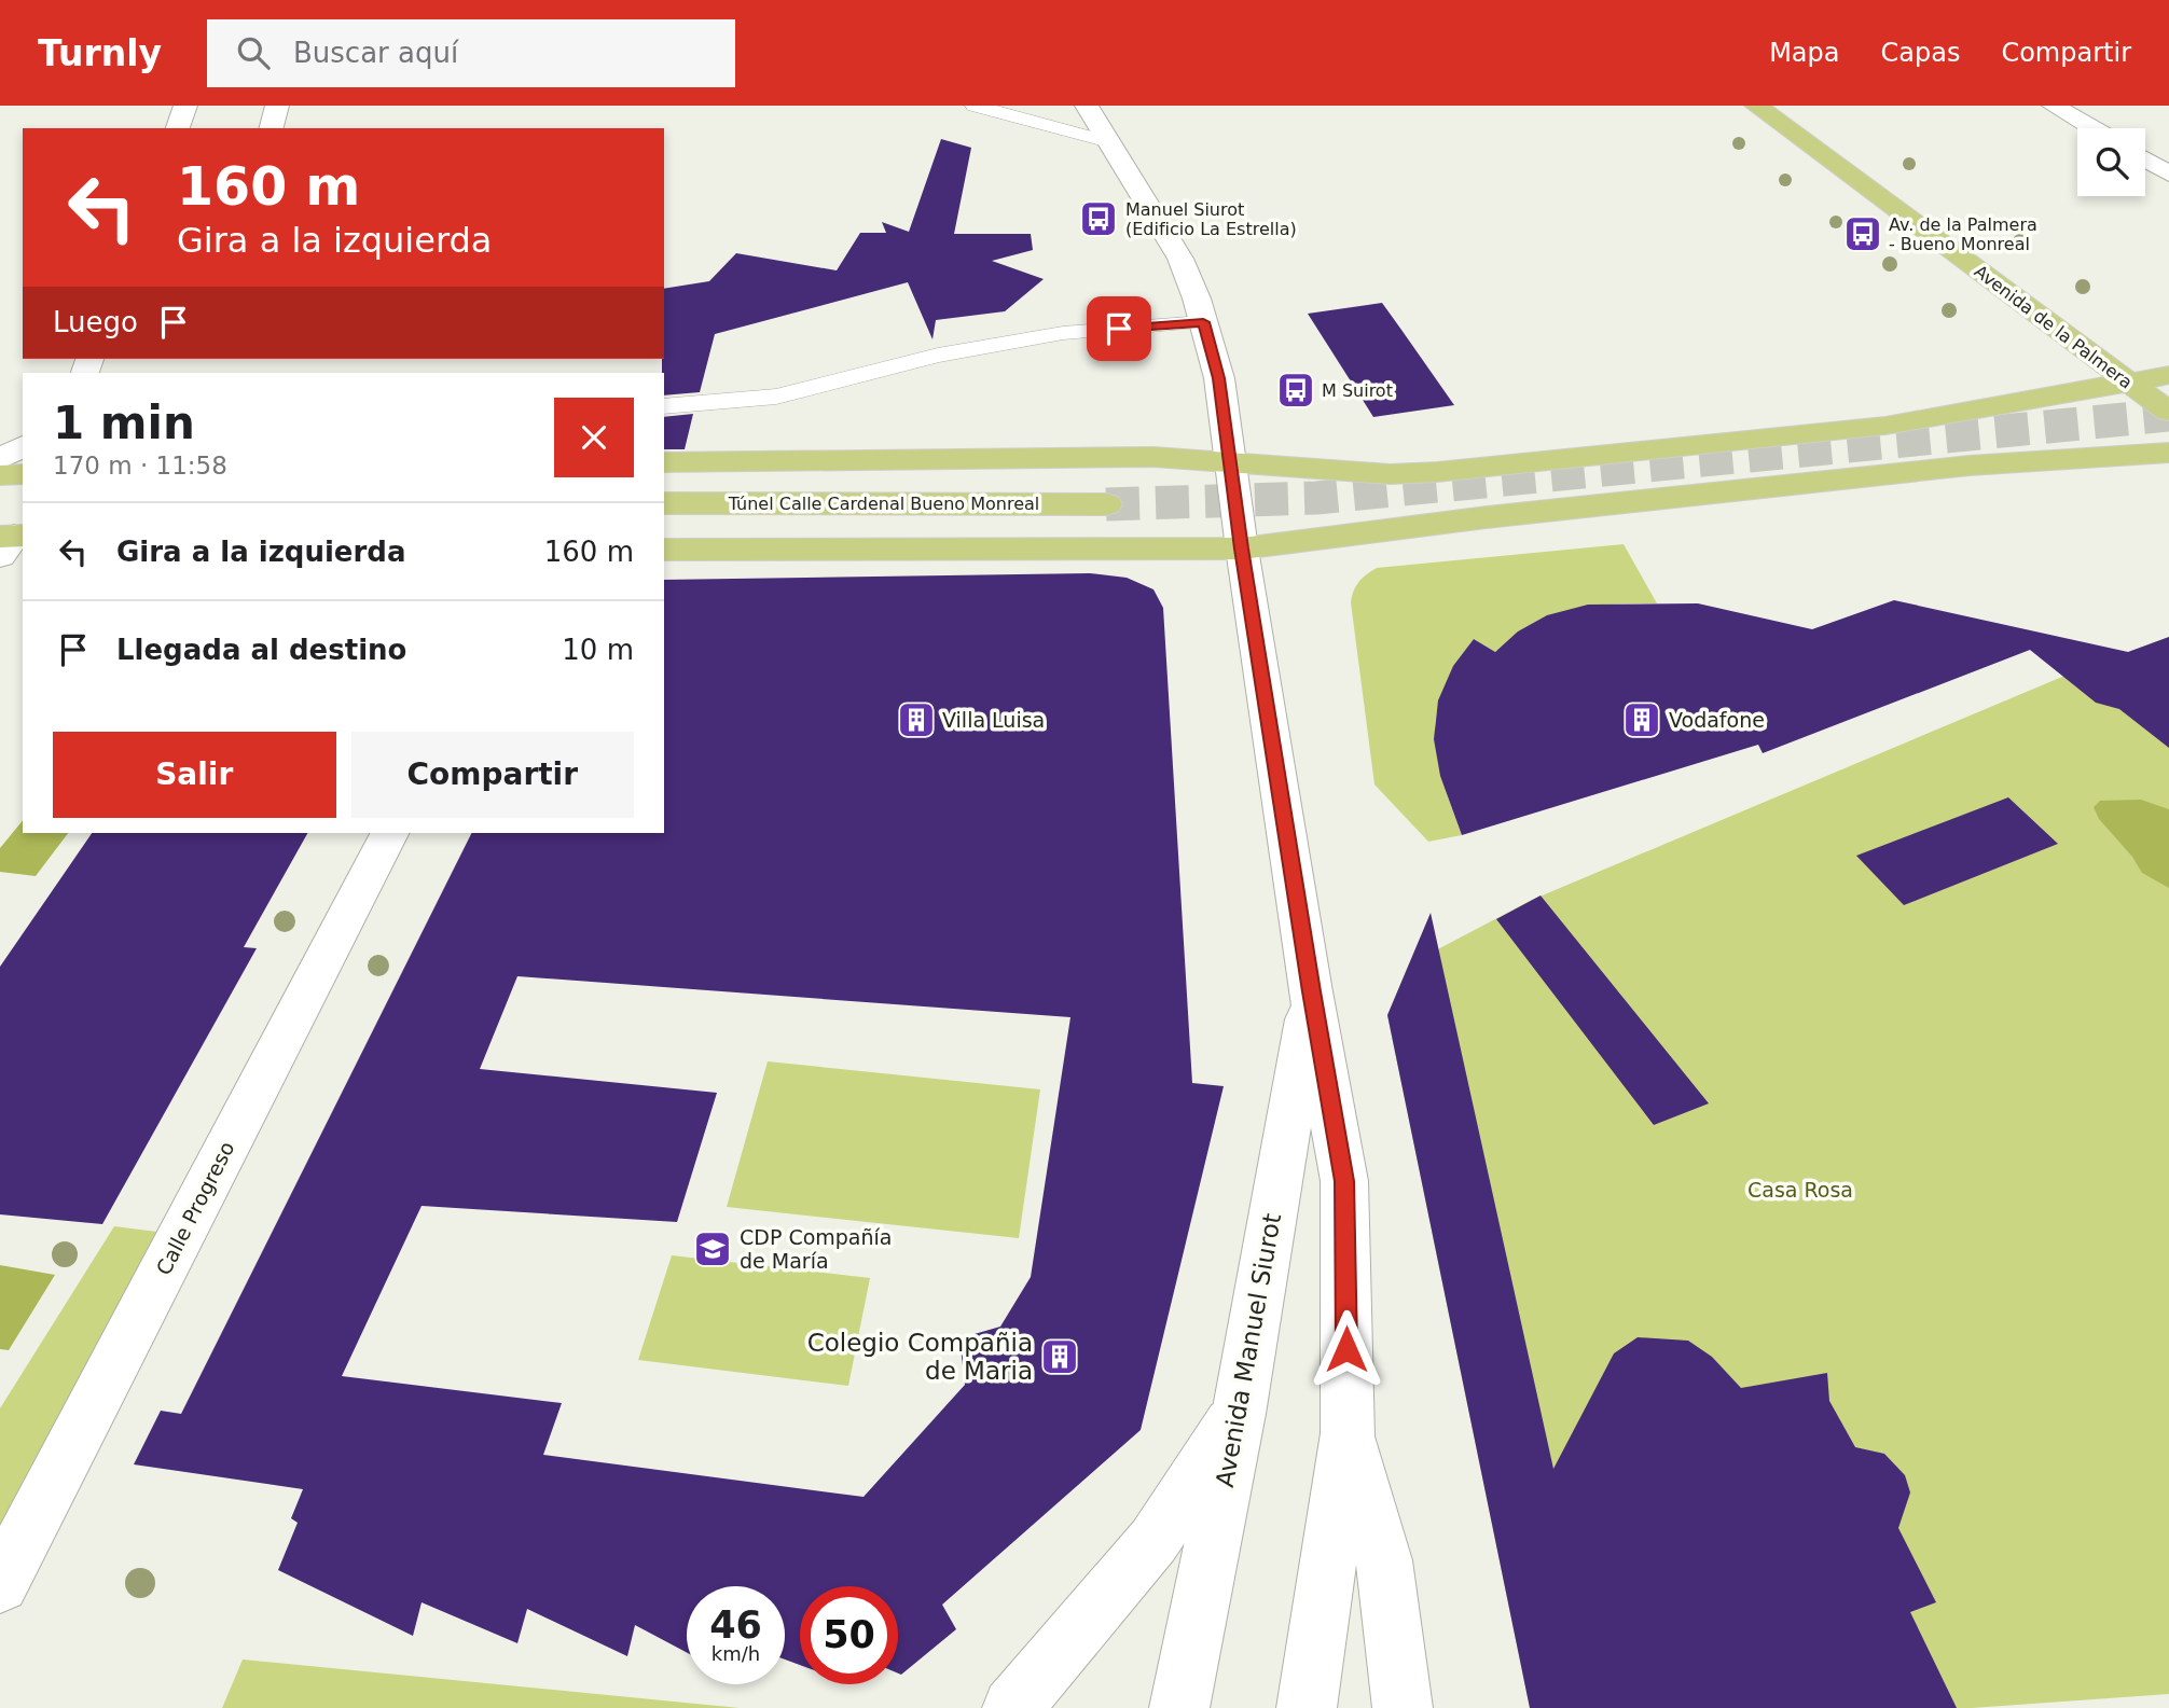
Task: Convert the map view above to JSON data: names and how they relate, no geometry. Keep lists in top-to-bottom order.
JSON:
{
  "streets": {
    "main road": [
      "Avenida de la Palmera",
      "Túnel Calle Cardenal Bueno Monreal",
      "Calle Progreso",
      "Avenida Manuel Siurot"
    ]
  },
  "parks": ["Casa Rosa"],
  "places": {
    "bus stop": ["Manuel Siurot (Edificio La Estrella)", "Av. de la Palmera - Bueno Monreal", "M Suirot"],
    "building": ["Villa Luisa", "Vodafone", "Colegio Compañia de Maria"],
    "school or university": ["CDP Compañía de María"]
  },
  "page": {
    "header": "Turnly",
    "search": "Buscar aquí",
    "nav": ["Mapa", "Capas", "Compartir"],
    "turn": ["160 m", "Gira a la izquierda"],
    "then": "Luego",
    "heading": ["1 min", "170 m · 11:58"],
    "list": [
      {
        "name": "Gira a la izquierda",
        "value": "160 m"
      },
      {
        "name": "Llegada al destino",
        "value": "10 m"
      }
    ],
    "buttons": ["Salir", "Compartir"],
    "speed": "46 km/h",
    "limit": "50"
  }
}
